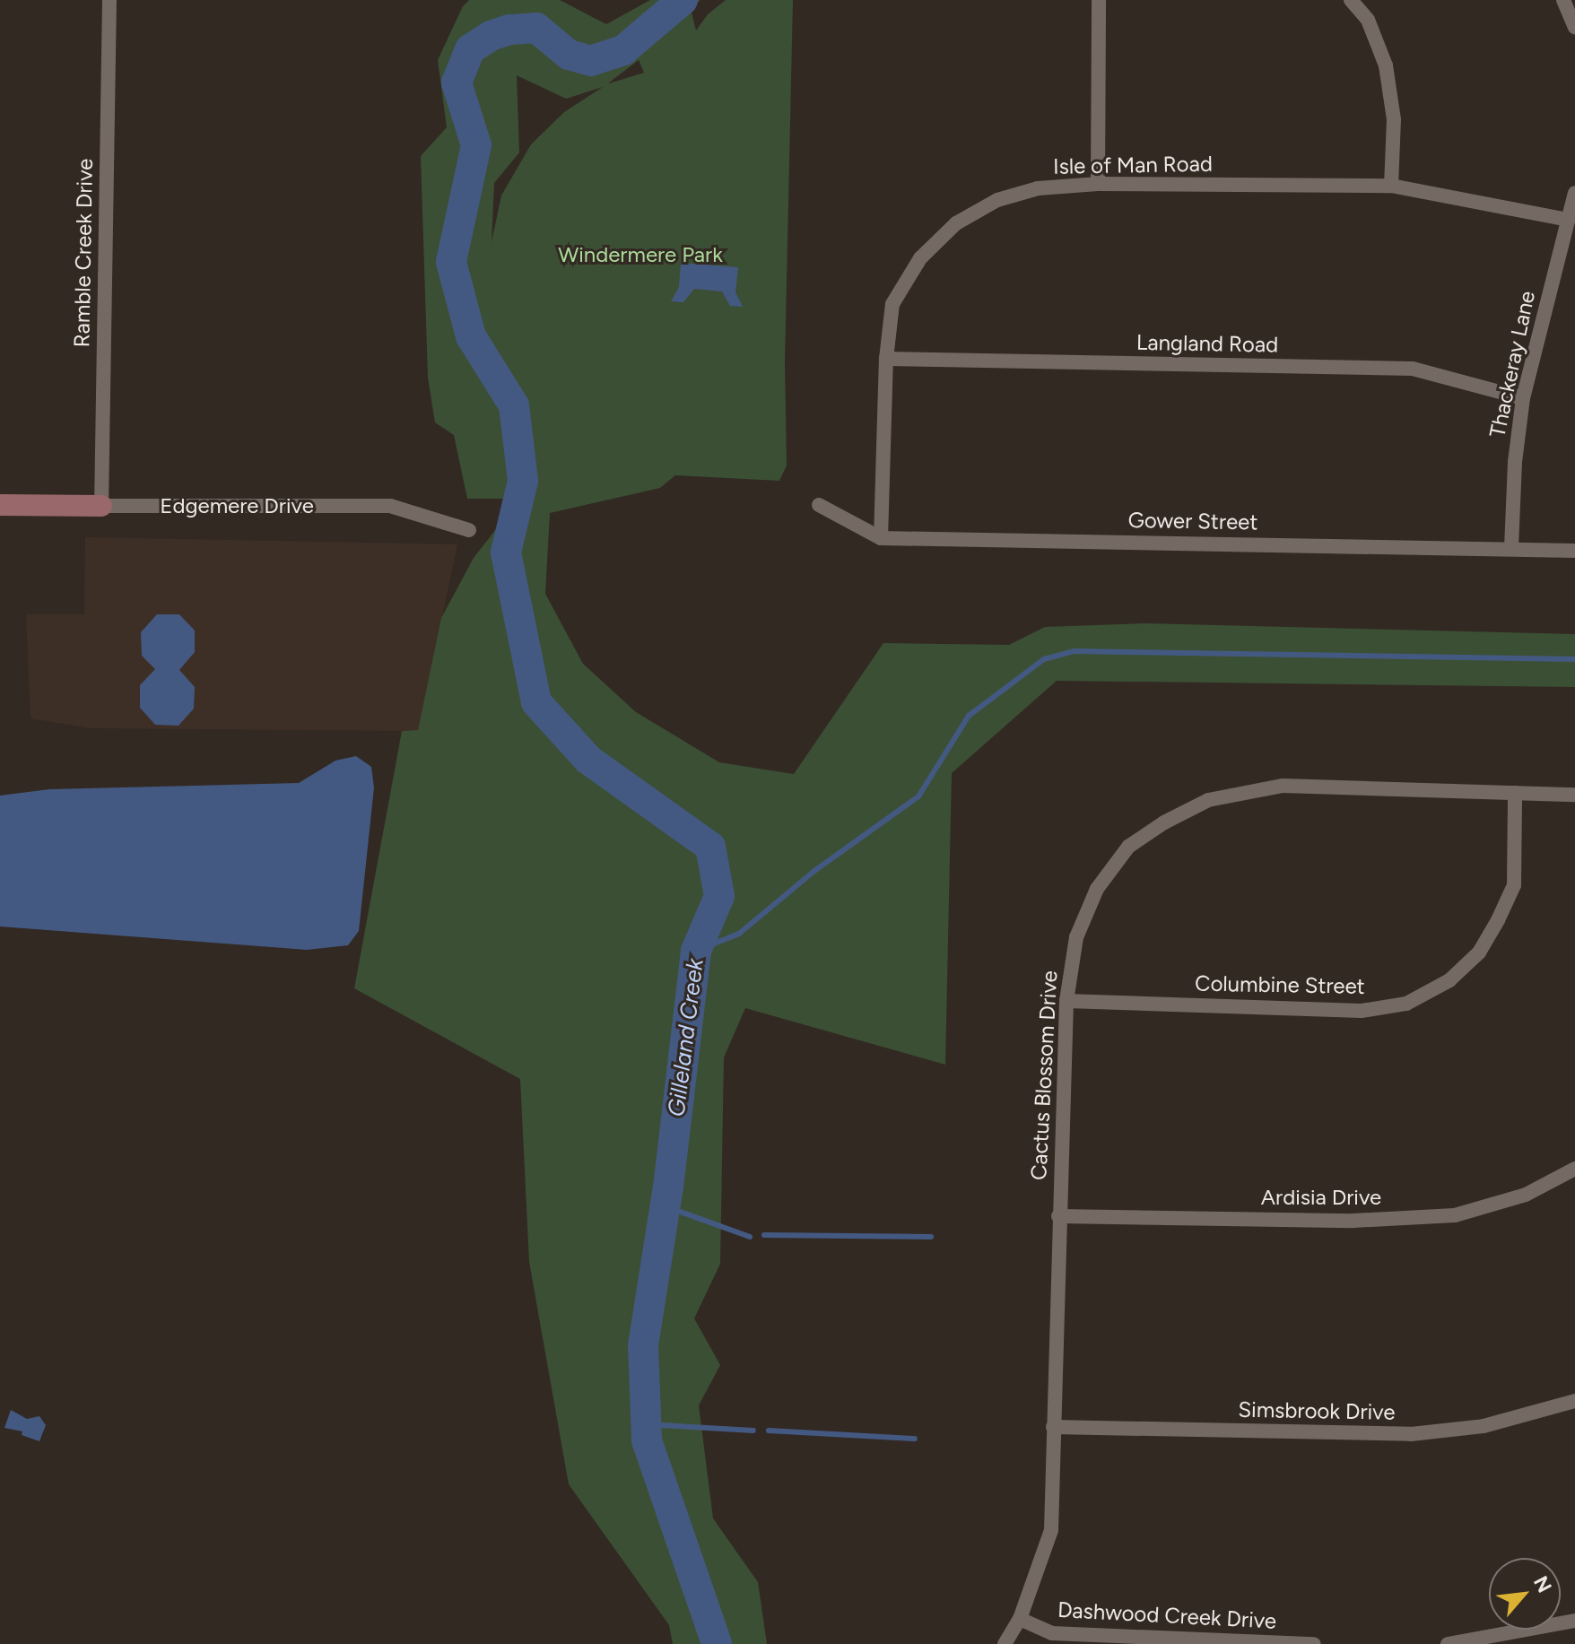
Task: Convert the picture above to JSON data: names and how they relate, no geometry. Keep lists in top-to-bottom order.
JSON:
{
  "streets": {
    "street": [
      "Isle of Man Road",
      "Ramble Creek Drive",
      "Langland Road",
      "Thackeray Lane",
      "Edgemere Drive",
      "Gower Street",
      "Columbine Street",
      "Cactus Blossom Drive",
      "Ardisia Drive",
      "Simsbrook Drive",
      "Dashwood Creek Drive"
    ]
  },
  "crossings": [
    ["Isle of Man Road", "Langland Road"],
    ["Isle of Man Road", "Thackeray Lane"],
    ["Isle of Man Road", "Gower Street"],
    ["Ramble Creek Drive", "Edgemere Drive"],
    ["Langland Road", "Thackeray Lane"],
    ["Thackeray Lane", "Gower Street"],
    ["Columbine Street", "Cactus Blossom Drive"],
    ["Cactus Blossom Drive", "Ardisia Drive"],
    ["Cactus Blossom Drive", "Simsbrook Drive"],
    ["Cactus Blossom Drive", "Dashwood Creek Drive"]
  ],
  "water": ["Gilleland Creek"],
  "parks": ["Windermere Park"],
  "north": "top right"
}
